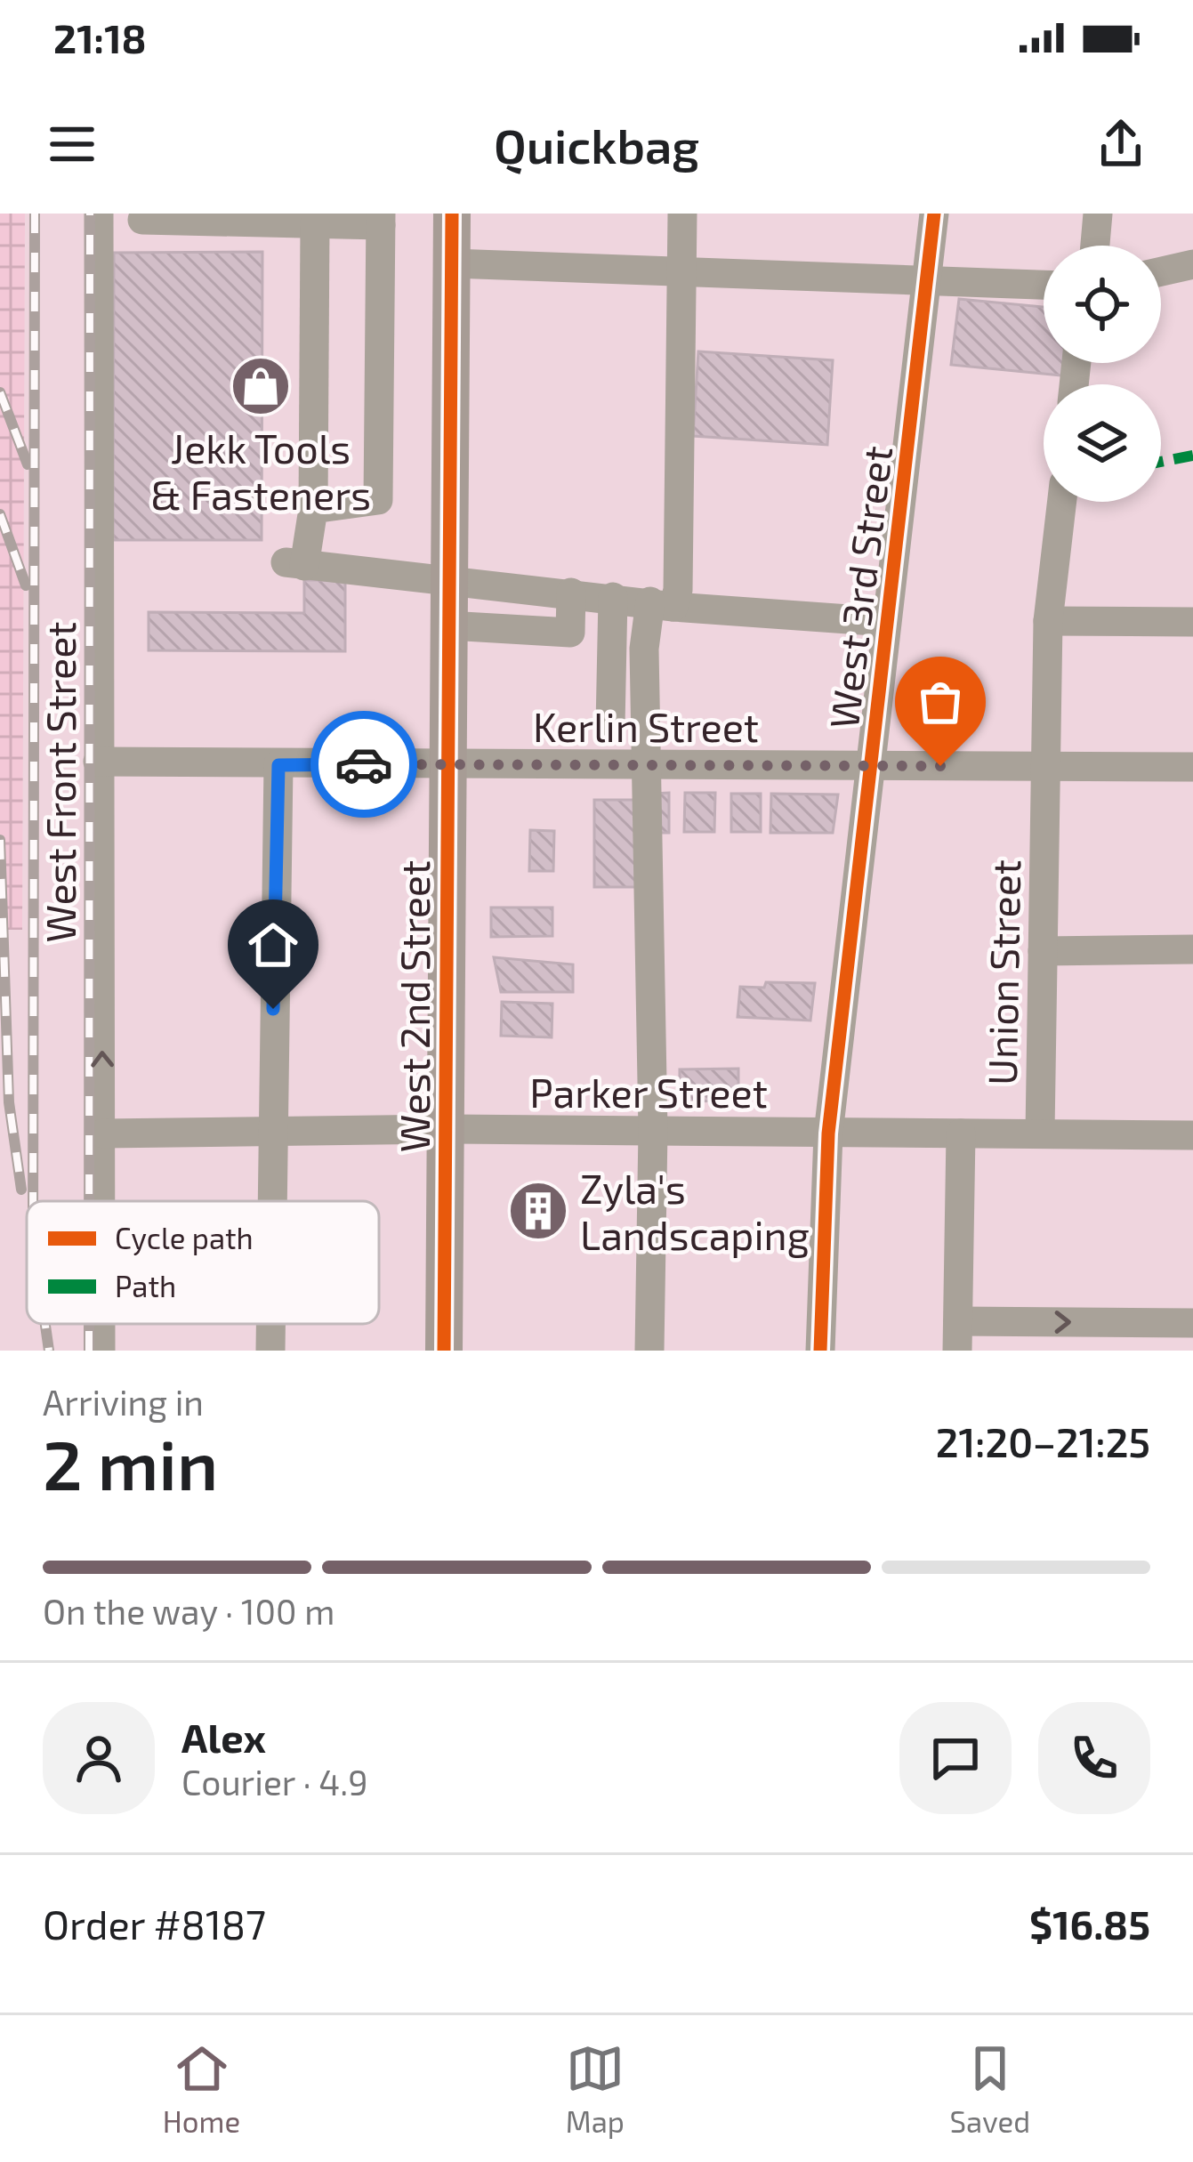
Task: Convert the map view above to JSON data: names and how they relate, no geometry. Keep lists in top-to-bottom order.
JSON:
{
  "streets": {
    "main road": ["West 2nd Street"],
    "street": [
      "West 3rd Street",
      "Kerlin Street",
      "West Front Street",
      "Union Street",
      "Parker Street"
    ]
  },
  "crossings": [
    ["West 3rd Street", "Kerlin Street"],
    ["West 3rd Street", "Parker Street"],
    ["Kerlin Street", "West Front Street"],
    ["Kerlin Street", "Union Street"],
    ["Kerlin Street", "West 2nd Street"],
    ["West Front Street", "Parker Street"],
    ["Union Street", "Parker Street"],
    ["West 2nd Street", "Parker Street"]
  ],
  "places": {
    "shop": ["Jekk Tools & Fasteners"],
    "building": ["Zyla's Landscaping"]
  },
  "legend": ["Cycle path", "Path"],
  "page": {
    "status": "21:18",
    "header": "Quickbag",
    "heading": ["2 min", "Arriving in", "21:20–21:25"],
    "panel": [
      "Alex",
      "Courier · 4.9",
      "Order #8187",
      "$16.85"
    ],
    "bar": "On the way · 100 m",
    "tabs": ["Home", "Map", "Saved"]
  }
}
